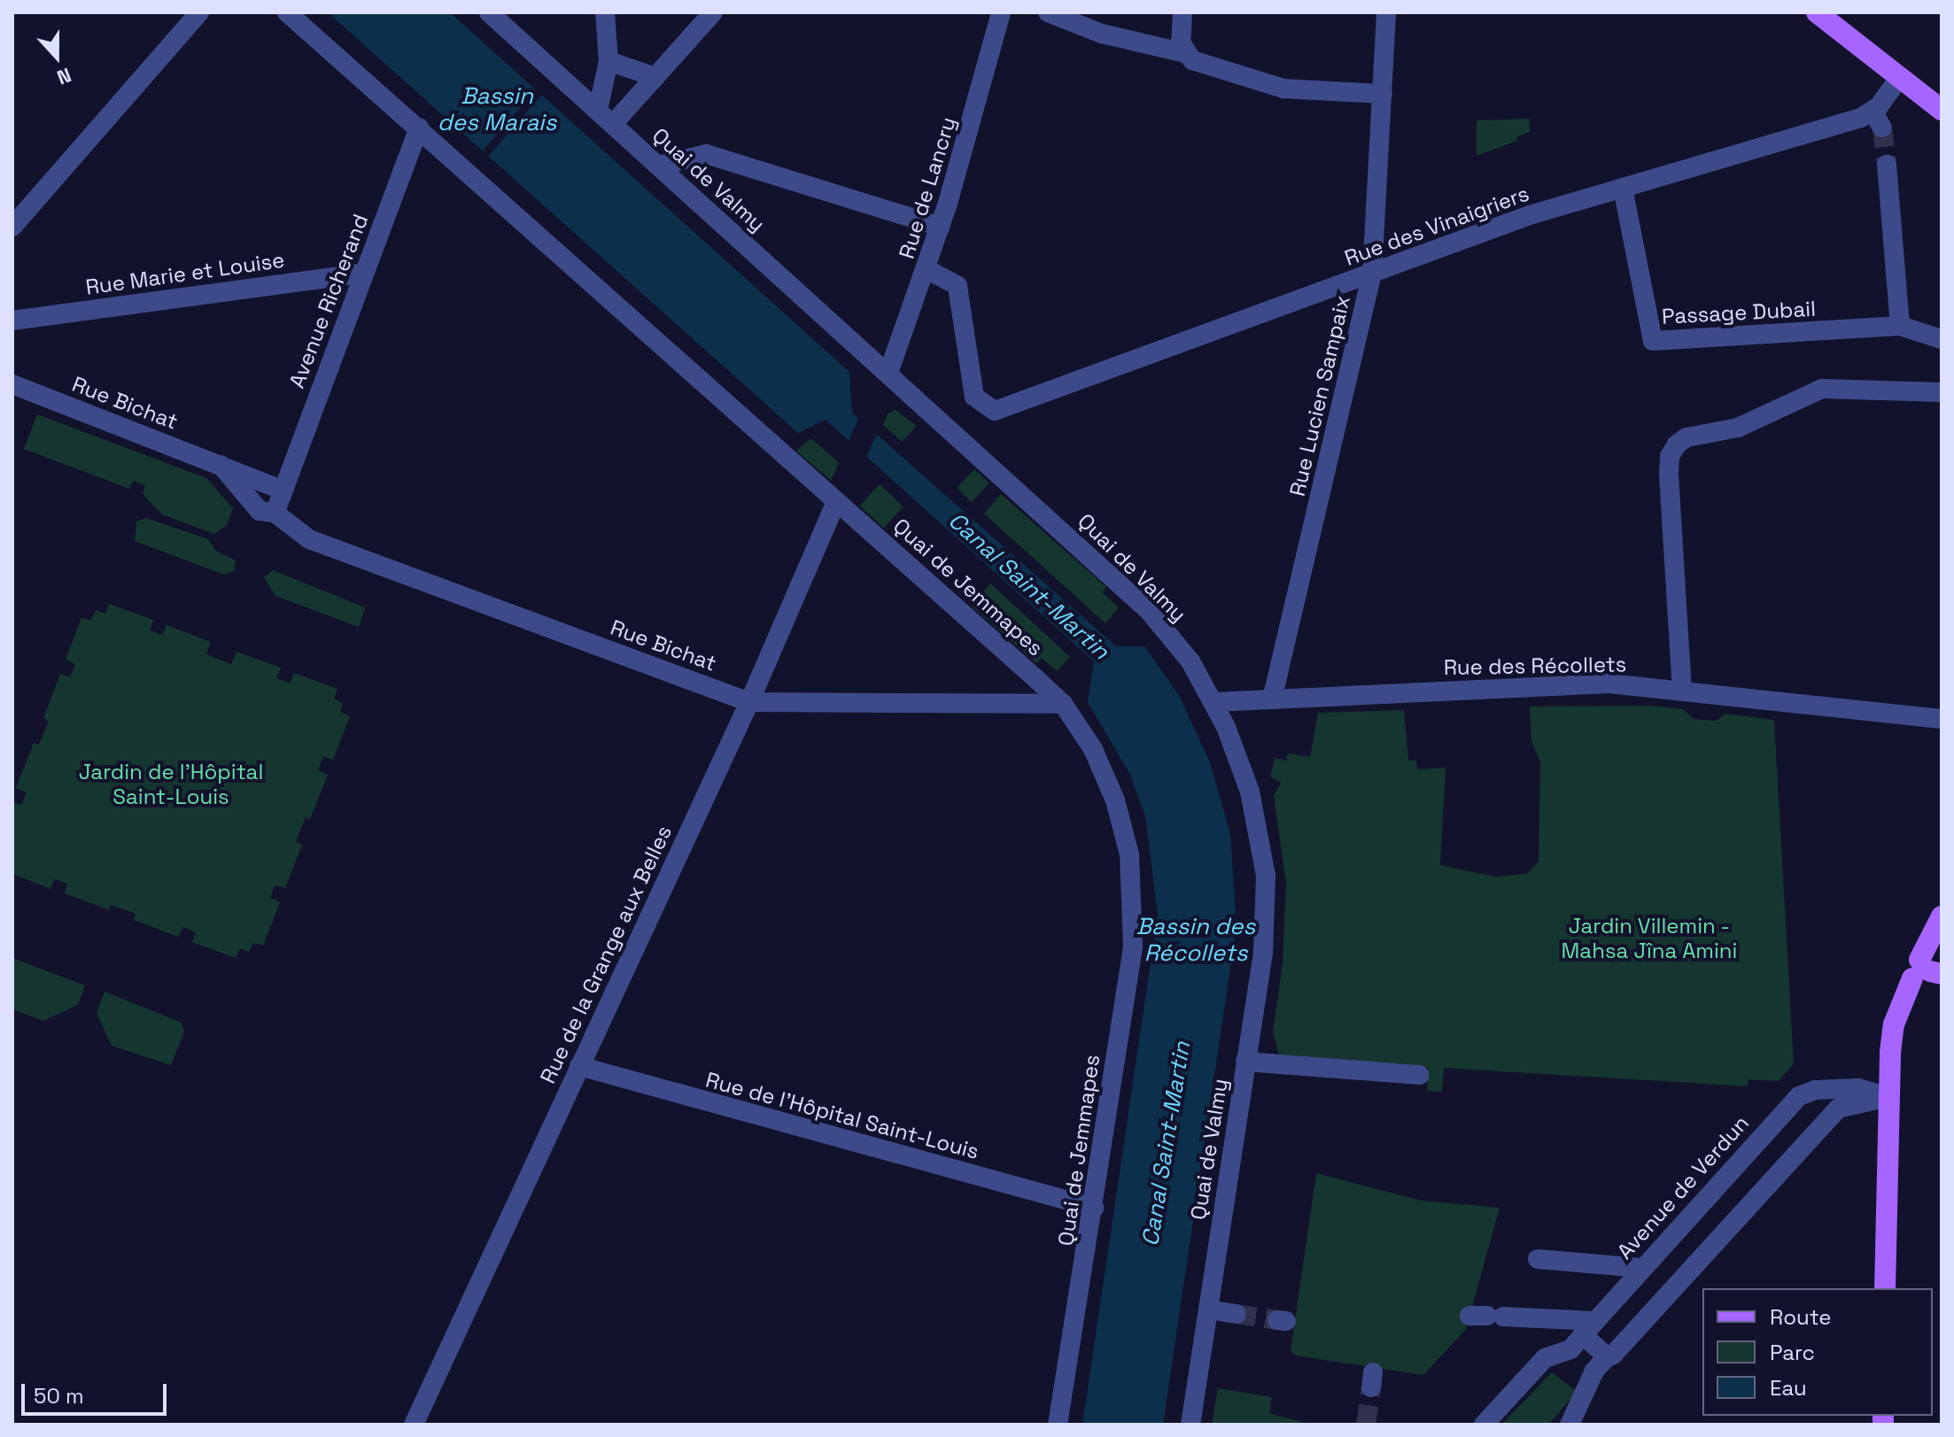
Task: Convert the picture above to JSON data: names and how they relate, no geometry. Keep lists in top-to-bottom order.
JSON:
{
  "streets": {
    "street": [
      "Quai de Valmy",
      "Rue de Lancry",
      "Rue des Vinaigriers",
      "Rue Marie et Louise",
      "Avenue Richerand",
      "Passage Dubail",
      "Rue Lucien Sampaix",
      "Rue Bichat",
      "Quai de Jemmapes",
      "Rue des Récollets",
      "Rue de la Grange aux Belles",
      "Rue de l'Hôpital Saint-Louis",
      "Avenue de Verdun"
    ]
  },
  "crossings": [
    ["Quai de Valmy", "Rue de Lancry"],
    ["Quai de Valmy", "Rue des Récollets"],
    ["Rue de Lancry", "Rue des Vinaigriers"],
    ["Rue des Vinaigriers", "Passage Dubail"],
    ["Rue des Vinaigriers", "Rue Lucien Sampaix"],
    ["Rue Marie et Louise", "Avenue Richerand"],
    ["Avenue Richerand", "Rue Bichat"],
    ["Avenue Richerand", "Quai de Jemmapes"],
    ["Rue Lucien Sampaix", "Rue des Récollets"],
    ["Rue Bichat", "Quai de Jemmapes"],
    ["Rue Bichat", "Rue de la Grange aux Belles"],
    ["Quai de Jemmapes", "Rue de la Grange aux Belles"],
    ["Quai de Jemmapes", "Rue de l'Hôpital Saint-Louis"],
    ["Rue de la Grange aux Belles", "Rue de l'Hôpital Saint-Louis"]
  ],
  "water": ["Bassin des Marais", "Canal Saint-Martin", "Bassin des Récollets"],
  "parks": ["Jardin de l'Hôpital Saint-Louis", "Jardin Villemin - Mahsa Jîna Amini"],
  "legend": ["Route", "Parc", "Eau"],
  "scale_bar": "50 m",
  "north": "bottom"
}
